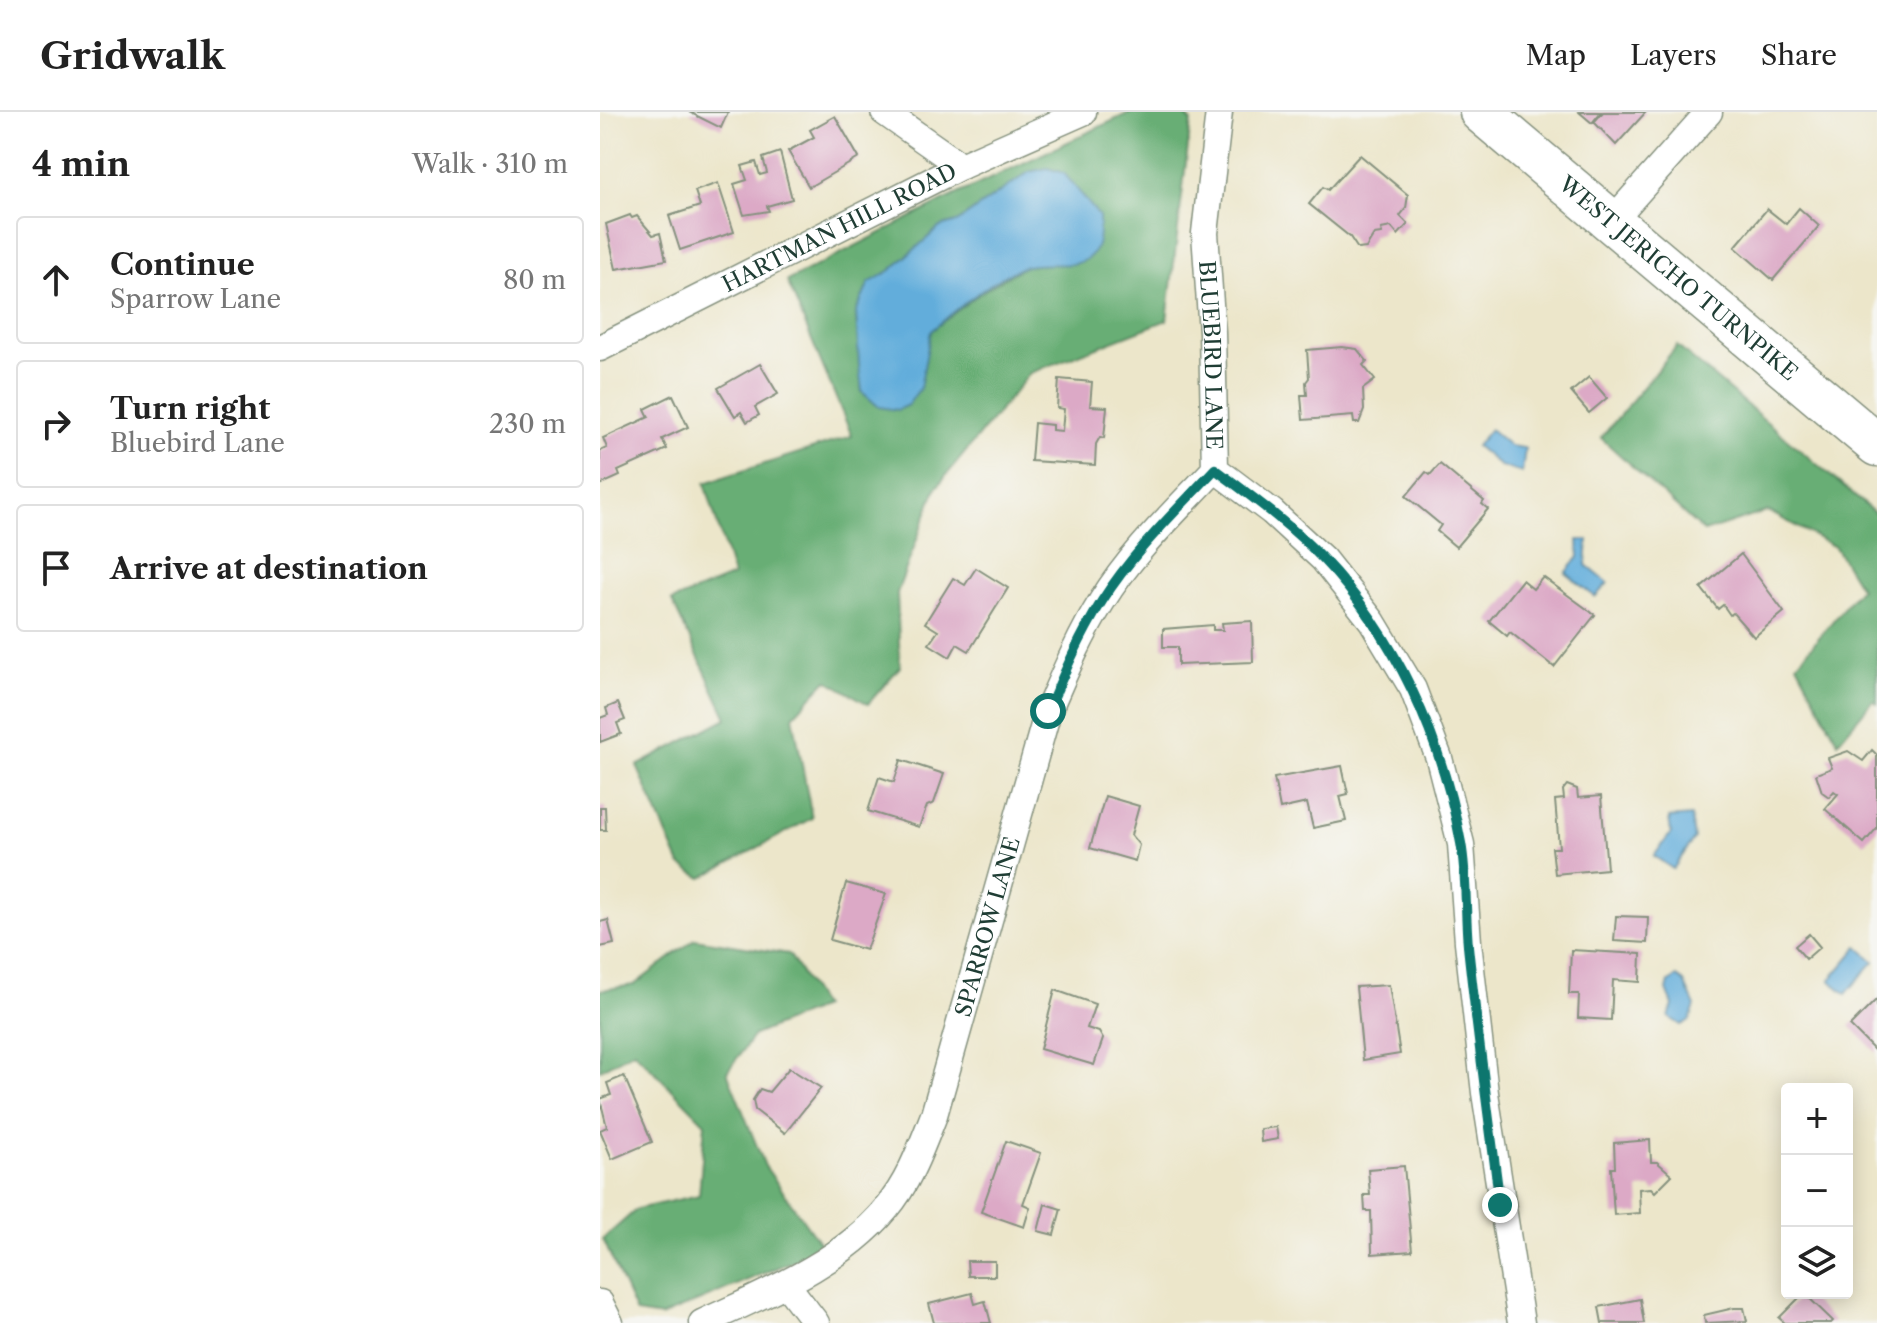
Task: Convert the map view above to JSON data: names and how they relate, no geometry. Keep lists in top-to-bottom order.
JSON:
{
  "streets": {
    "main road": ["WEST JERICHO TURNPIKE"],
    "street": ["HARTMAN HILL ROAD", "BLUEBIRD LANE", "SPARROW LANE"]
  },
  "crossings": [
    ["BLUEBIRD LANE", "SPARROW LANE"]
  ],
  "page": {
    "header": "Gridwalk",
    "nav": ["Map", "Layers", "Share"],
    "heading": ["4 min", "Walk · 310 m"],
    "list": [
      ["Continue", "Sparrow Lane", "80 m"],
      ["Turn right", "Bluebird Lane", "230 m"],
      "Arrive at destination"
    ],
    "map_buttons": ["+", "−"]
  }
}
